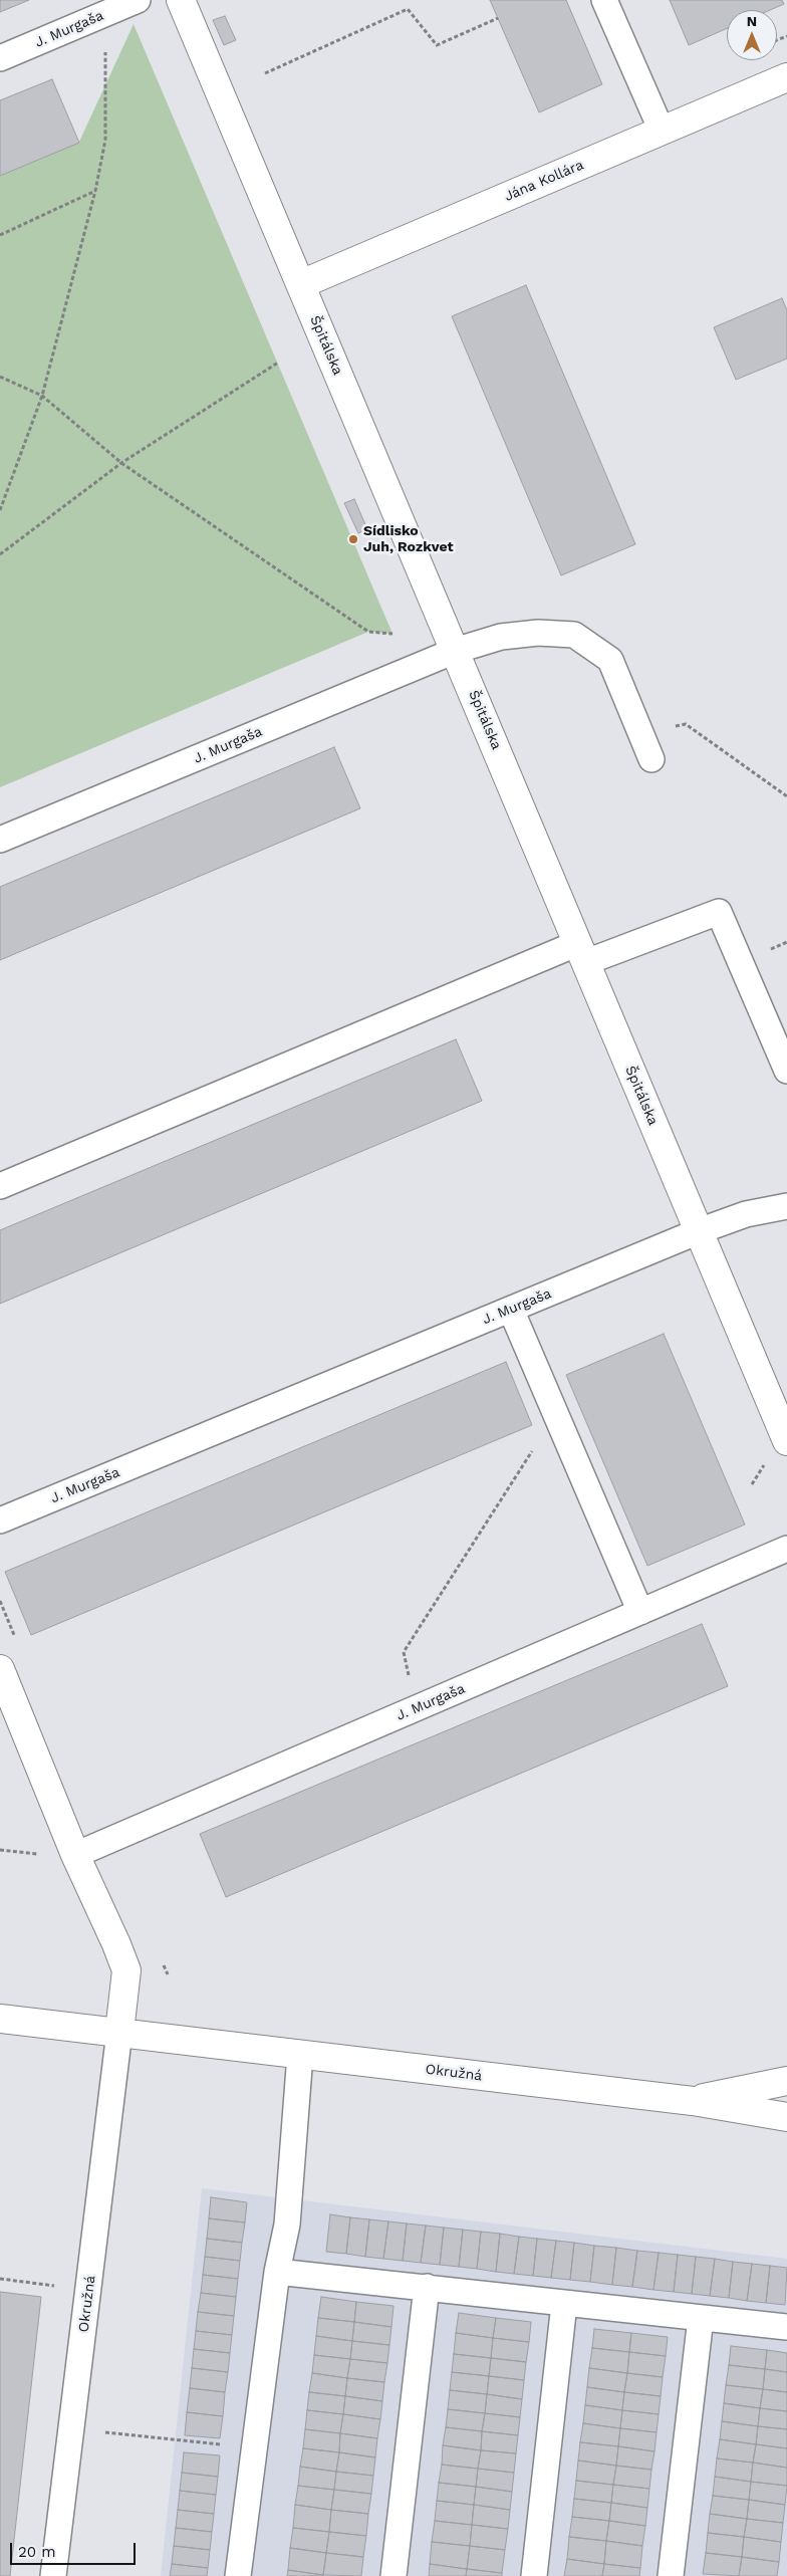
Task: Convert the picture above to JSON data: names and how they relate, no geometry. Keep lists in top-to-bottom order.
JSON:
{
  "streets": {
    "street": ["Jána Kollára", "Špitálska", "Okružná"],
    "lane": ["J. Murgaša"]
  },
  "crossings": [
    ["J. Murgaša", "Špitálska"],
    ["Jána Kollára", "Špitálska"]
  ],
  "places": ["Sídlisko Juh, Rozkvet"],
  "scale_bar": "20 m",
  "north": "top"
}
